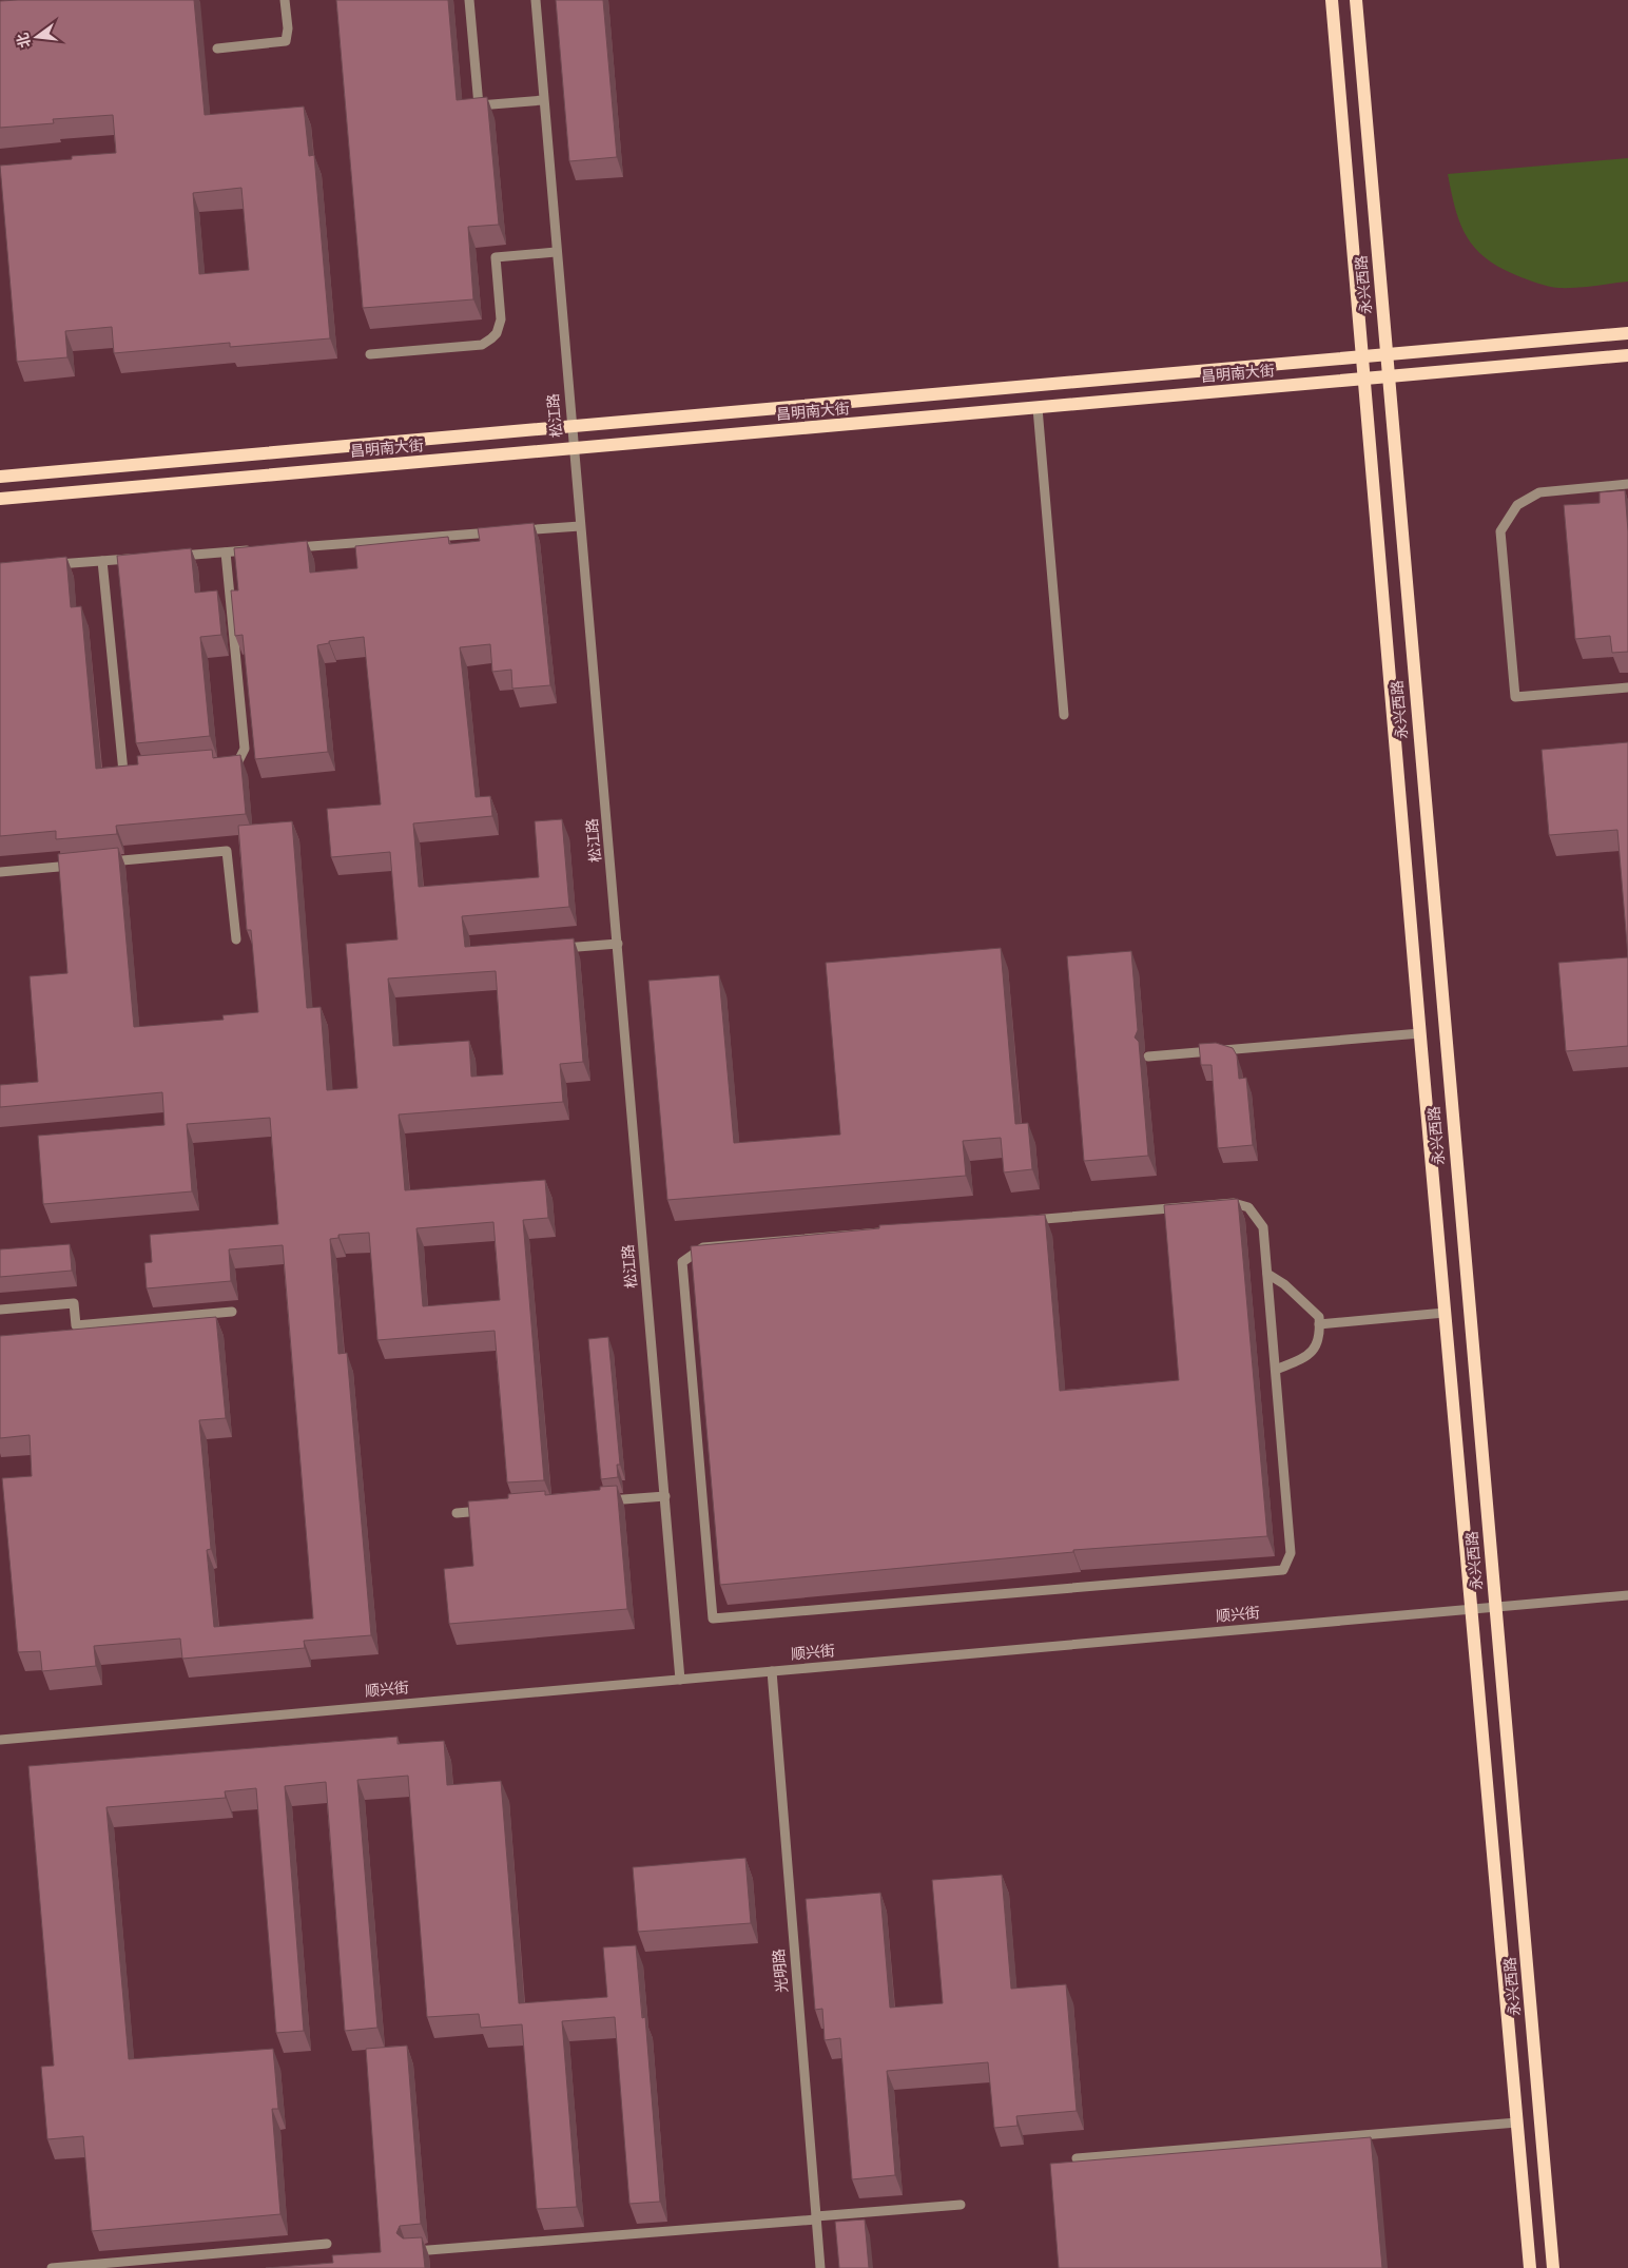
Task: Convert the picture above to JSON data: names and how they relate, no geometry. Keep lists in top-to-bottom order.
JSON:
{
  "streets": {
    "main road": ["永兴西路", "昌明南大街"],
    "street": ["松江路", "顺兴街", "光明路"]
  },
  "crossings": [
    ["永兴西路", "昌明南大街"],
    ["永兴西路", "顺兴街"],
    ["昌明南大街", "松江路"],
    ["松江路", "顺兴街"],
    ["顺兴街", "光明路"]
  ],
  "north": "left"
}
